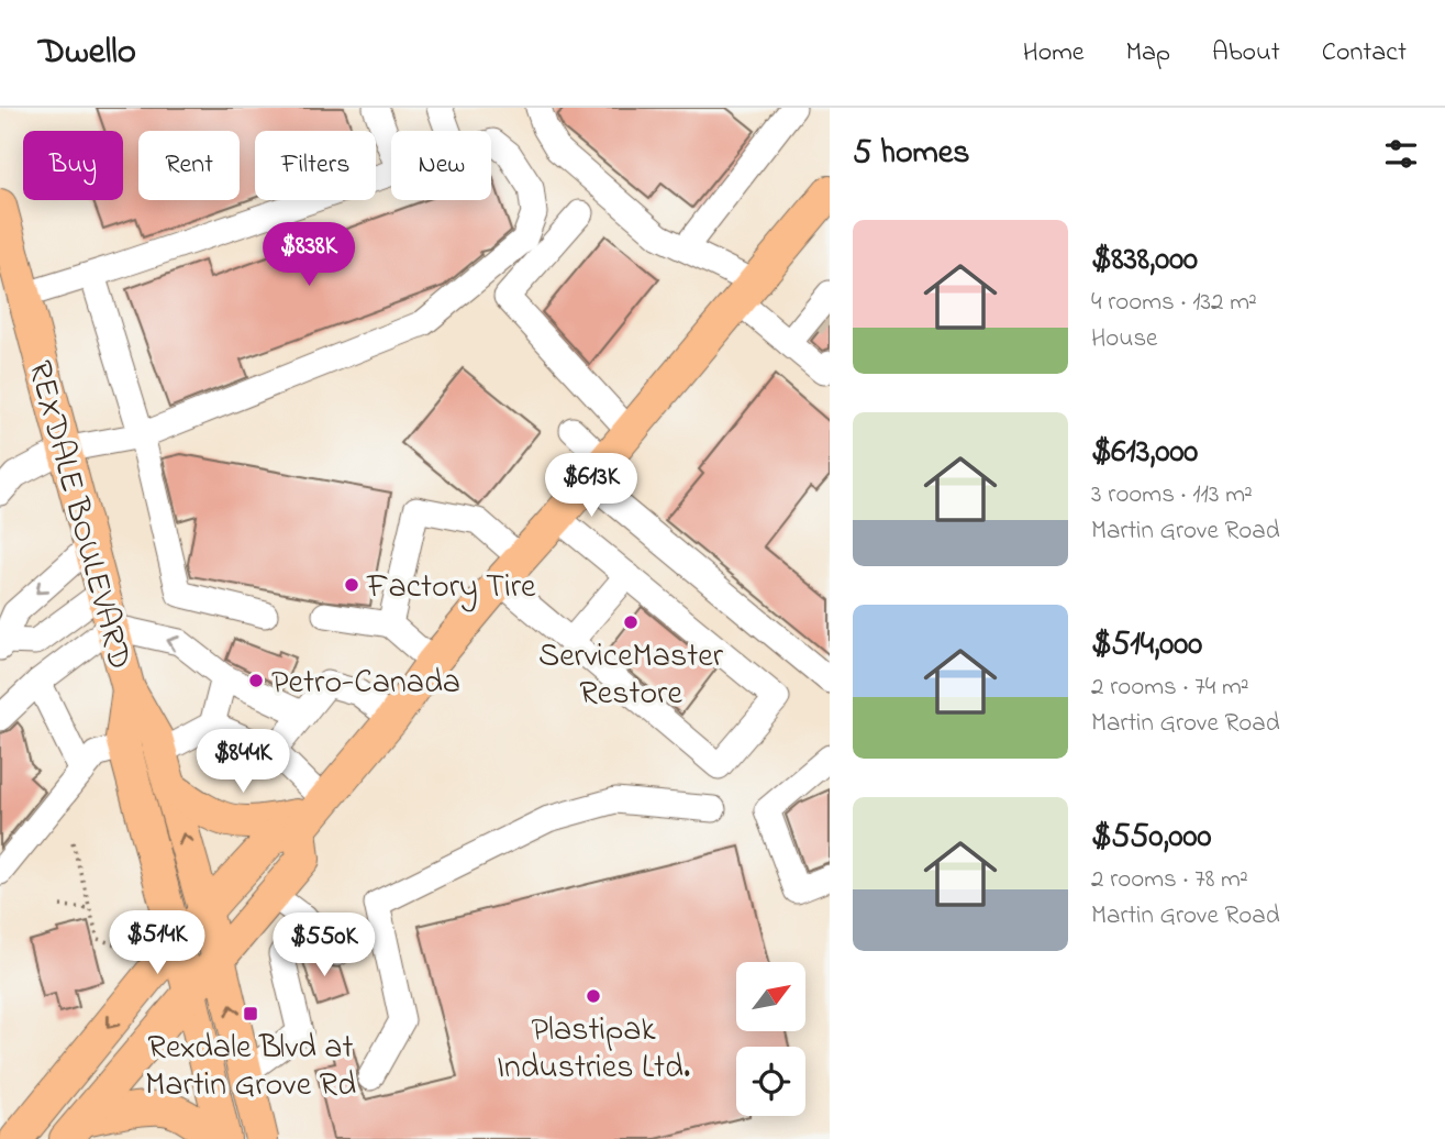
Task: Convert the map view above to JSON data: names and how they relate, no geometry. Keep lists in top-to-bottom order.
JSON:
{
  "streets": {
    "main road": ["REXDALE BOULEVARD"]
  },
  "places": {
    "other": [
      "Factory Tire",
      "ServiceMaster Restore",
      "Petro-Canada",
      "Plastipak Industries Ltd."
    ],
    "transit": ["Rexdale Blvd at Martin Grove Rd"]
  },
  "north": "top right",
  "page": {
    "header": "Dwello",
    "nav": [
      "Home",
      "Map",
      "About",
      "Contact"
    ],
    "heading": "5 homes",
    "chip": [
      "Buy",
      "Rent",
      "Filters",
      "New"
    ],
    "list": [
      {
        "name": "$838,000",
        "note": "4 rooms · 132 m² · House"
      },
      {
        "name": "$613,000",
        "note": "3 rooms · 113 m² · Martin Grove Road"
      },
      {
        "name": "$514,000",
        "note": "2 rooms · 74 m² · Martin Grove Road"
      },
      {
        "name": "$550,000",
        "note": "2 rooms · 78 m² · Martin Grove Road"
      }
    ],
    "price": [
      "$838K",
      "$613K",
      "$844K",
      "$514K",
      "$550K"
    ]
  }
}
